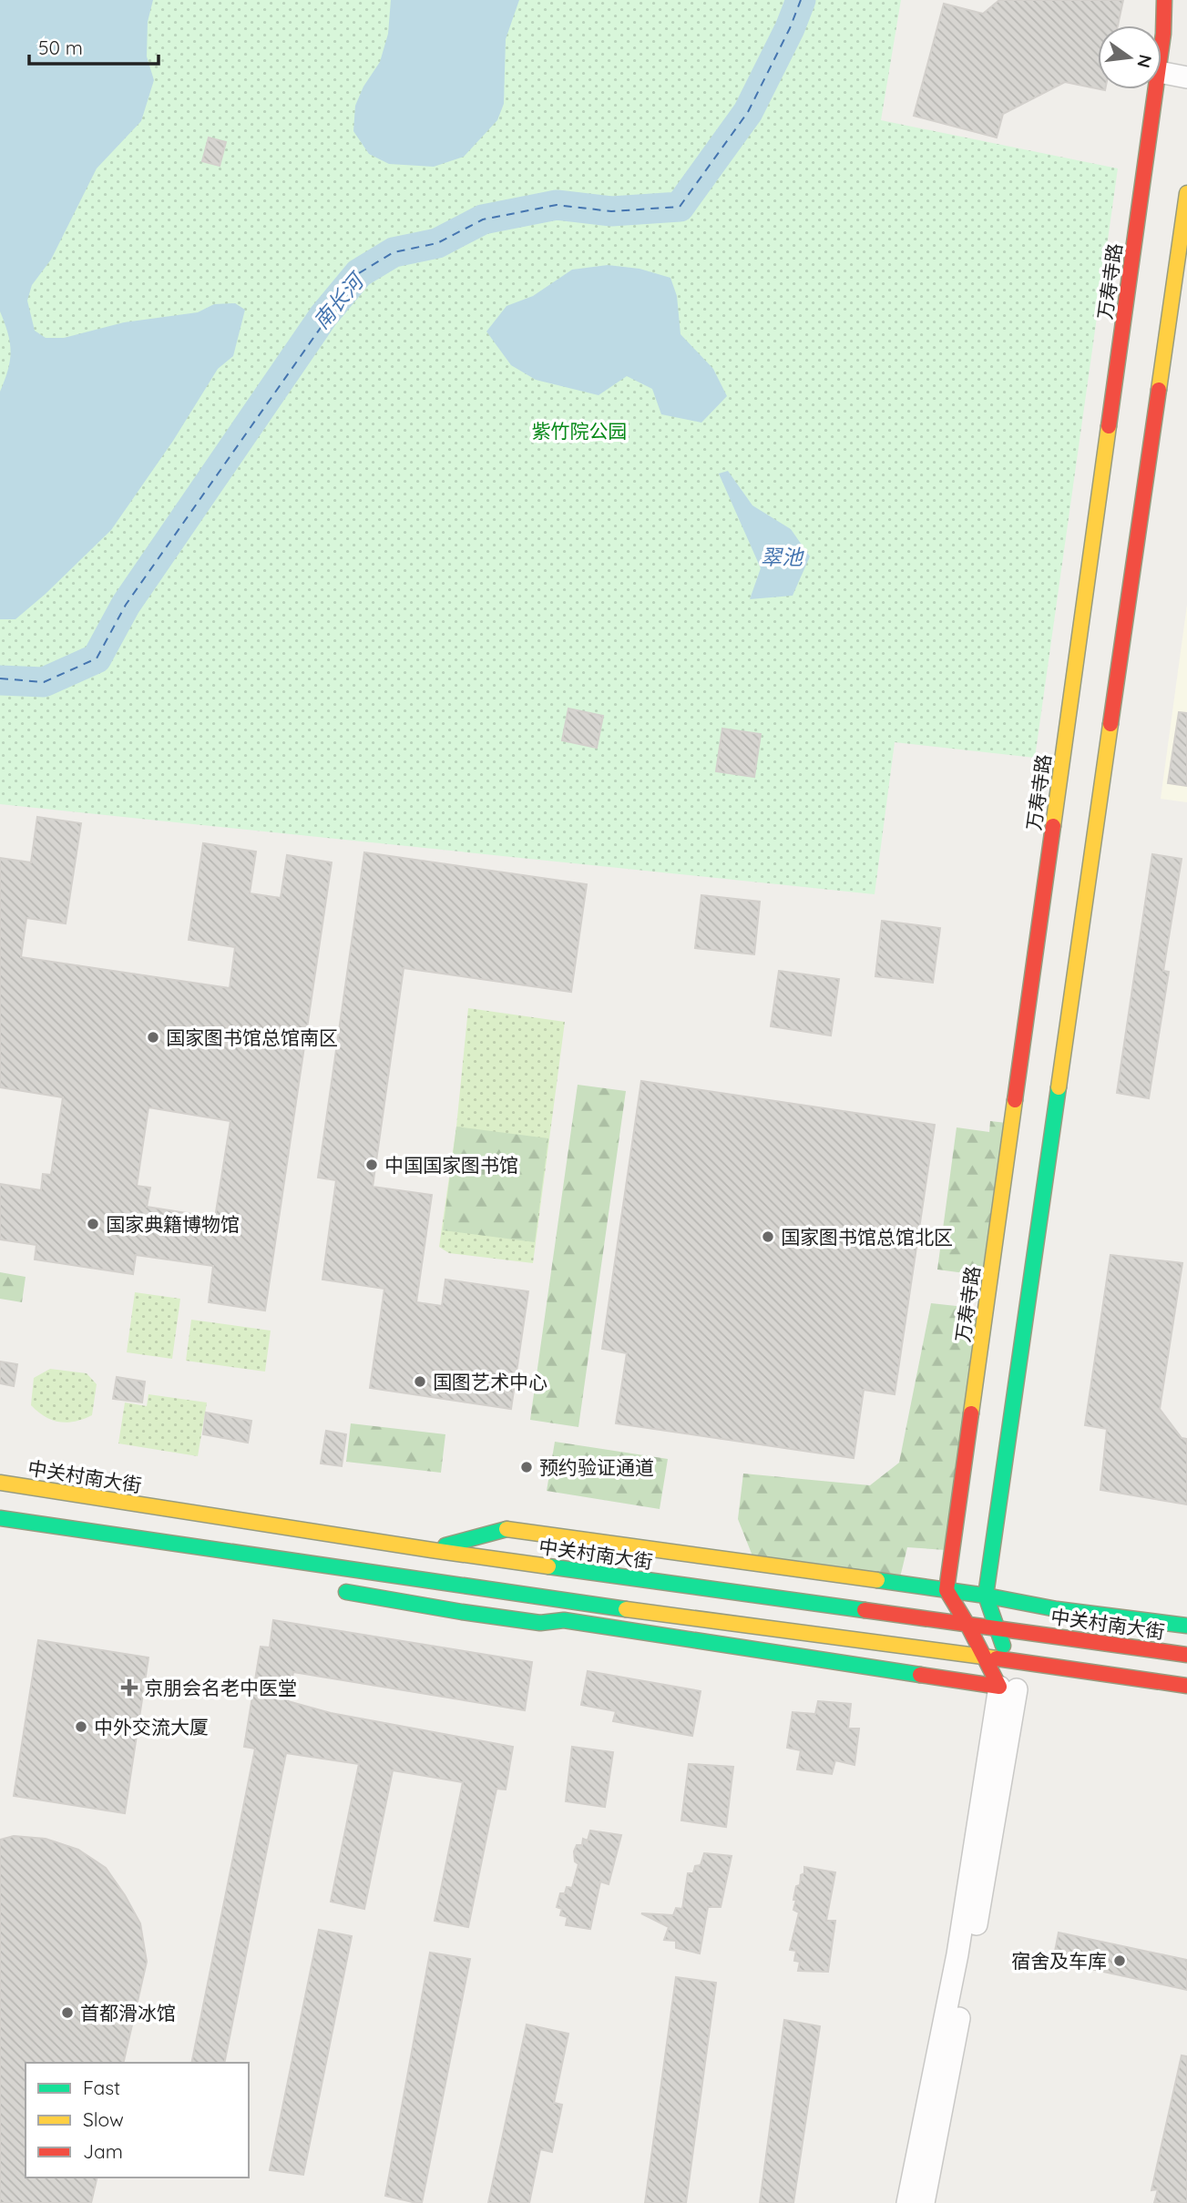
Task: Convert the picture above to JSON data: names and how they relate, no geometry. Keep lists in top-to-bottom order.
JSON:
{
  "streets": {
    "street": ["万寿寺路", "中关村南大街"]
  },
  "crossings": [
    ["万寿寺路", "中关村南大街"]
  ],
  "water": ["南长河", "翠池"],
  "parks": ["紫竹院公园"],
  "places": {
    "other": [
      "国家图书馆总馆南区",
      "中国国家图书馆",
      "国家典籍博物馆",
      "国家图书馆总馆北区",
      "国图艺术中心",
      "预约验证通道",
      "中外交流大厦",
      "宿舍及车库",
      "首都滑冰馆"
    ],
    "health": ["京朋会名老中医堂"]
  },
  "legend": ["Fast", "Slow", "Jam"],
  "scale_bar": "50 m",
  "north": "right"
}
